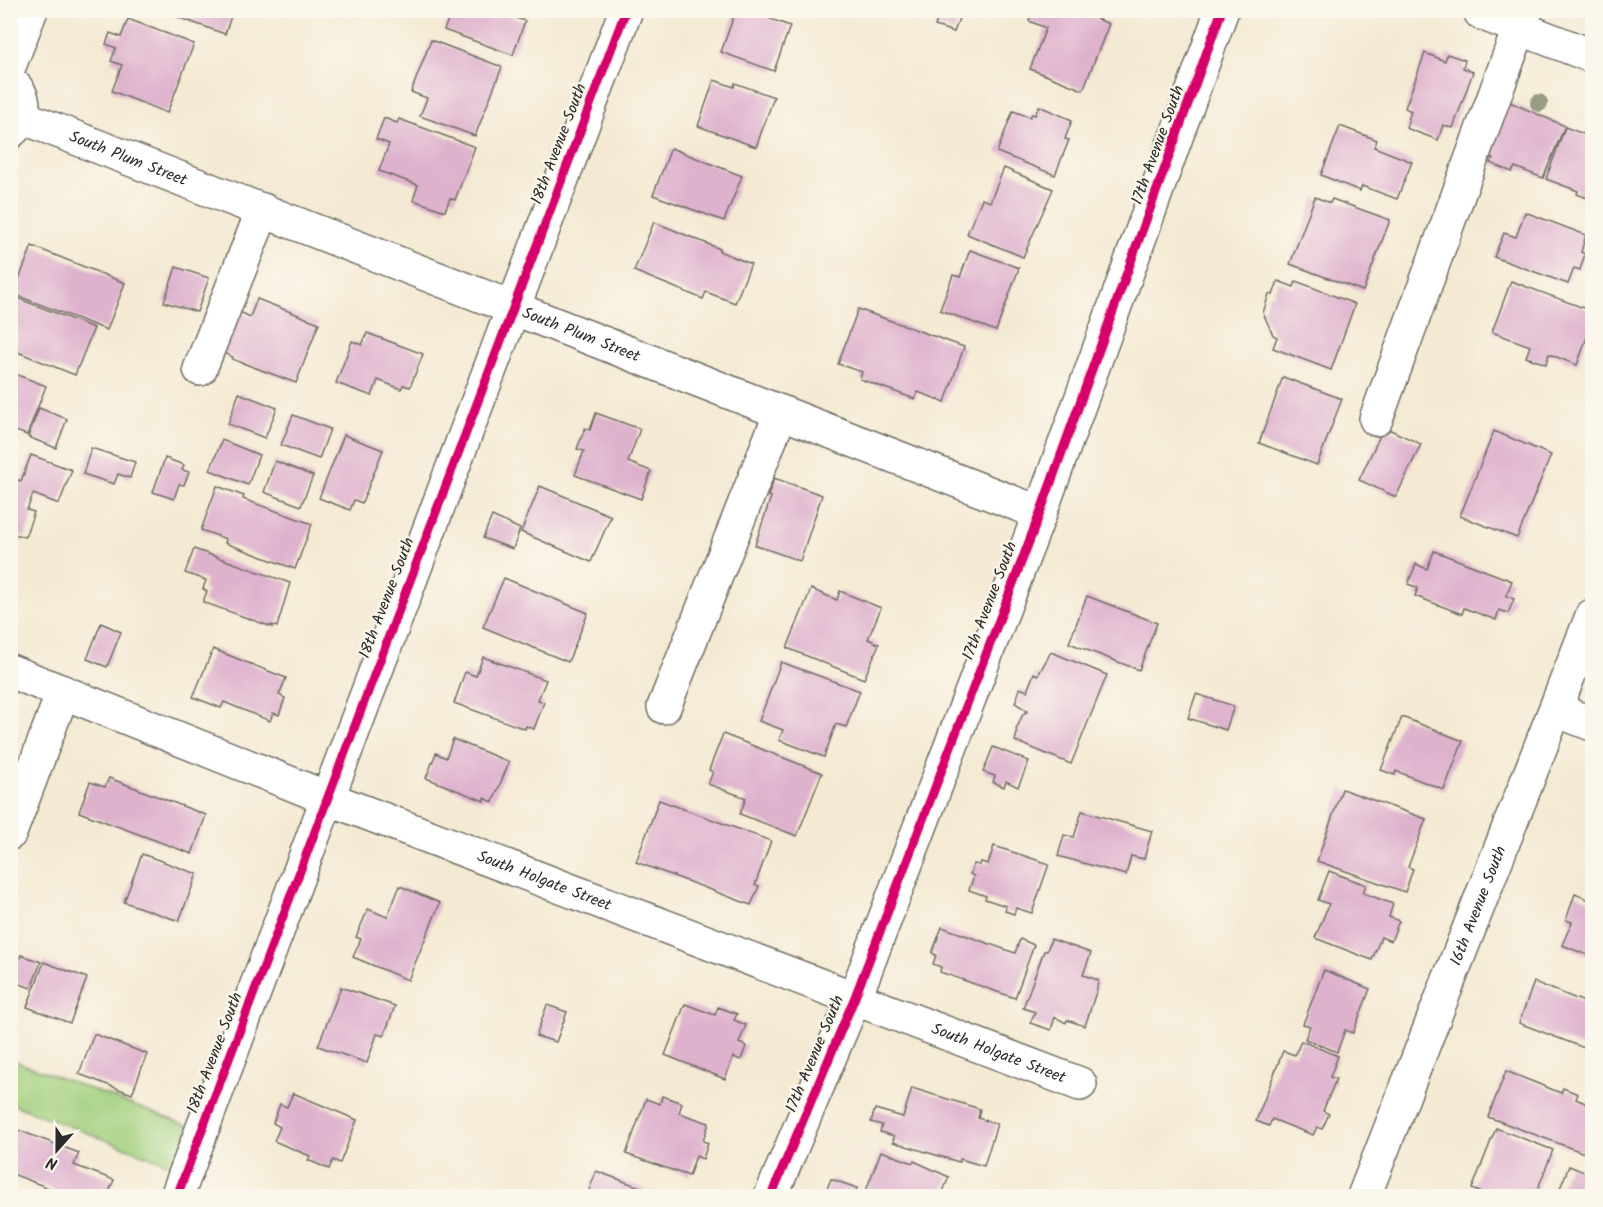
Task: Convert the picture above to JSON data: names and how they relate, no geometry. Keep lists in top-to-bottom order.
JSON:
{
  "streets": {
    "street": [
      "18th Avenue South",
      "17th Avenue South",
      "South Plum Street",
      "South Holgate Street",
      "16th Avenue South"
    ]
  },
  "crossings": [
    ["18th Avenue South", "South Plum Street"],
    ["18th Avenue South", "South Holgate Street"],
    ["17th Avenue South", "South Plum Street"],
    ["17th Avenue South", "South Holgate Street"]
  ],
  "north": "bottom"
}
